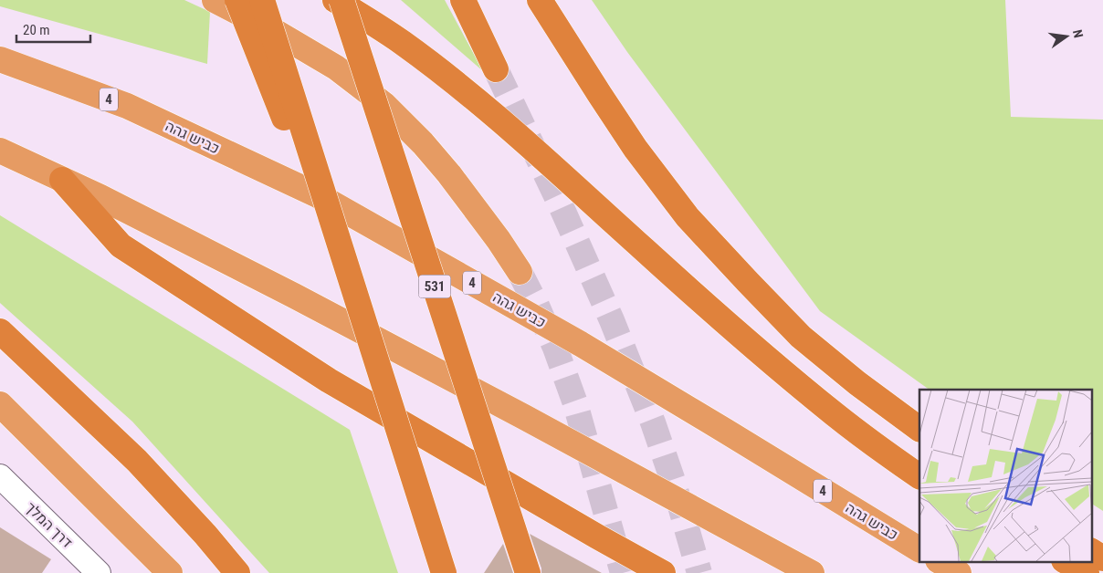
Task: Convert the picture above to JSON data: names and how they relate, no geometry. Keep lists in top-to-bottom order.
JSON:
{
  "streets": {
    "highway": ["4", "כביש גהה", "531"],
    "street": ["דרך המלך"]
  },
  "scale_bar": "20 m",
  "north": "right"
}
